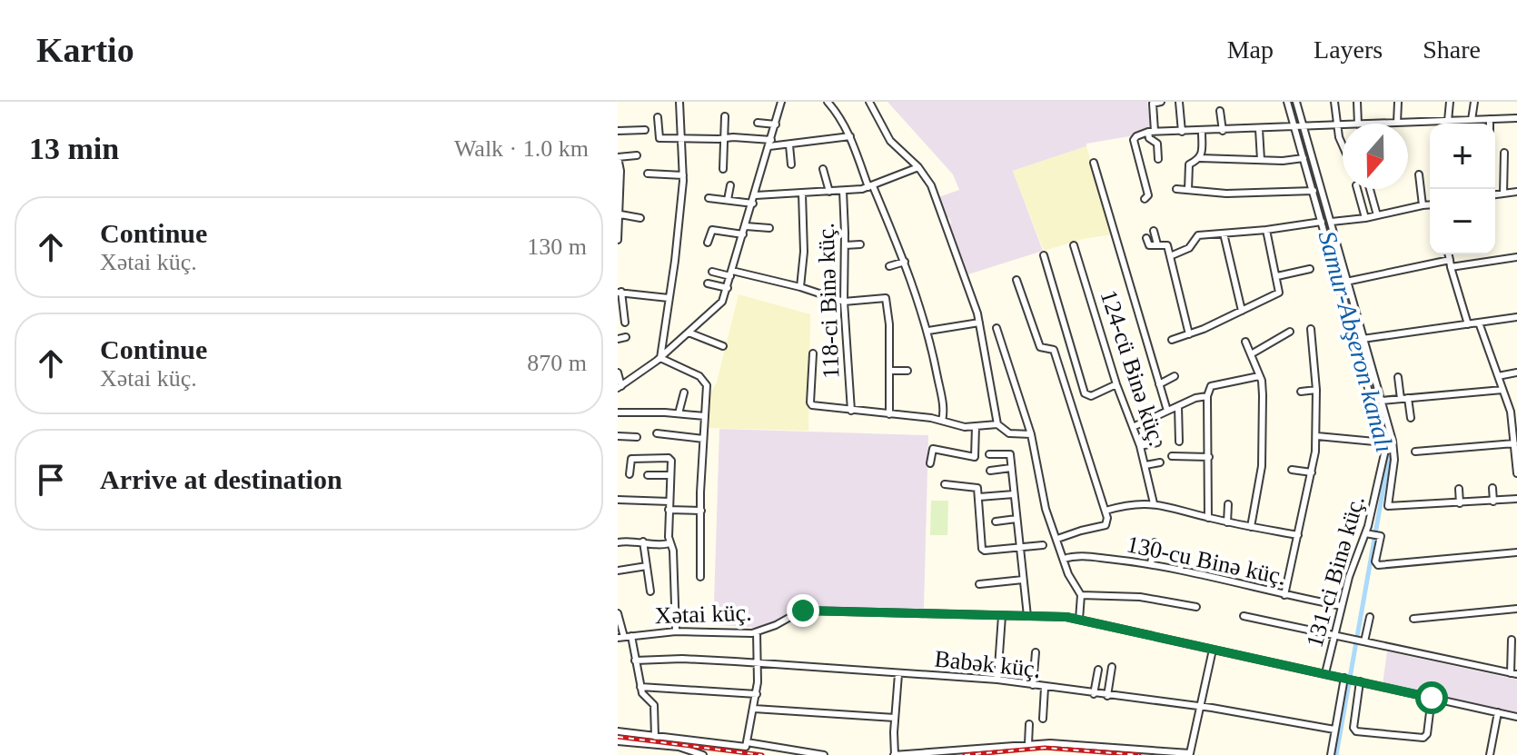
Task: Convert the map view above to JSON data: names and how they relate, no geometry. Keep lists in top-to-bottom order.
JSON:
{
  "streets": {
    "street": [
      "118-ci Binə küç.",
      "124-cü Binə küç.",
      "130-cu Binə küç.",
      "131-ci Binə küç.",
      "Xətai küç.",
      "Babək küç."
    ]
  },
  "crossings": [
    ["130-cu Binə küç.", "131-ci Binə küç."],
    ["131-ci Binə küç.", "Xətai küç."]
  ],
  "water": ["Samur-Abşeron kanalı"],
  "north": "bottom",
  "page": {
    "header": "Kartio",
    "nav": ["Map", "Layers", "Share"],
    "heading": ["13 min", "Walk · 1.0 km"],
    "map_buttons": ["+", "−"],
    "list": [
      ["Continue", "Xətai küç.", "130 m"],
      ["Continue", "Xətai küç.", "870 m"],
      "Arrive at destination"
    ]
  }
}
